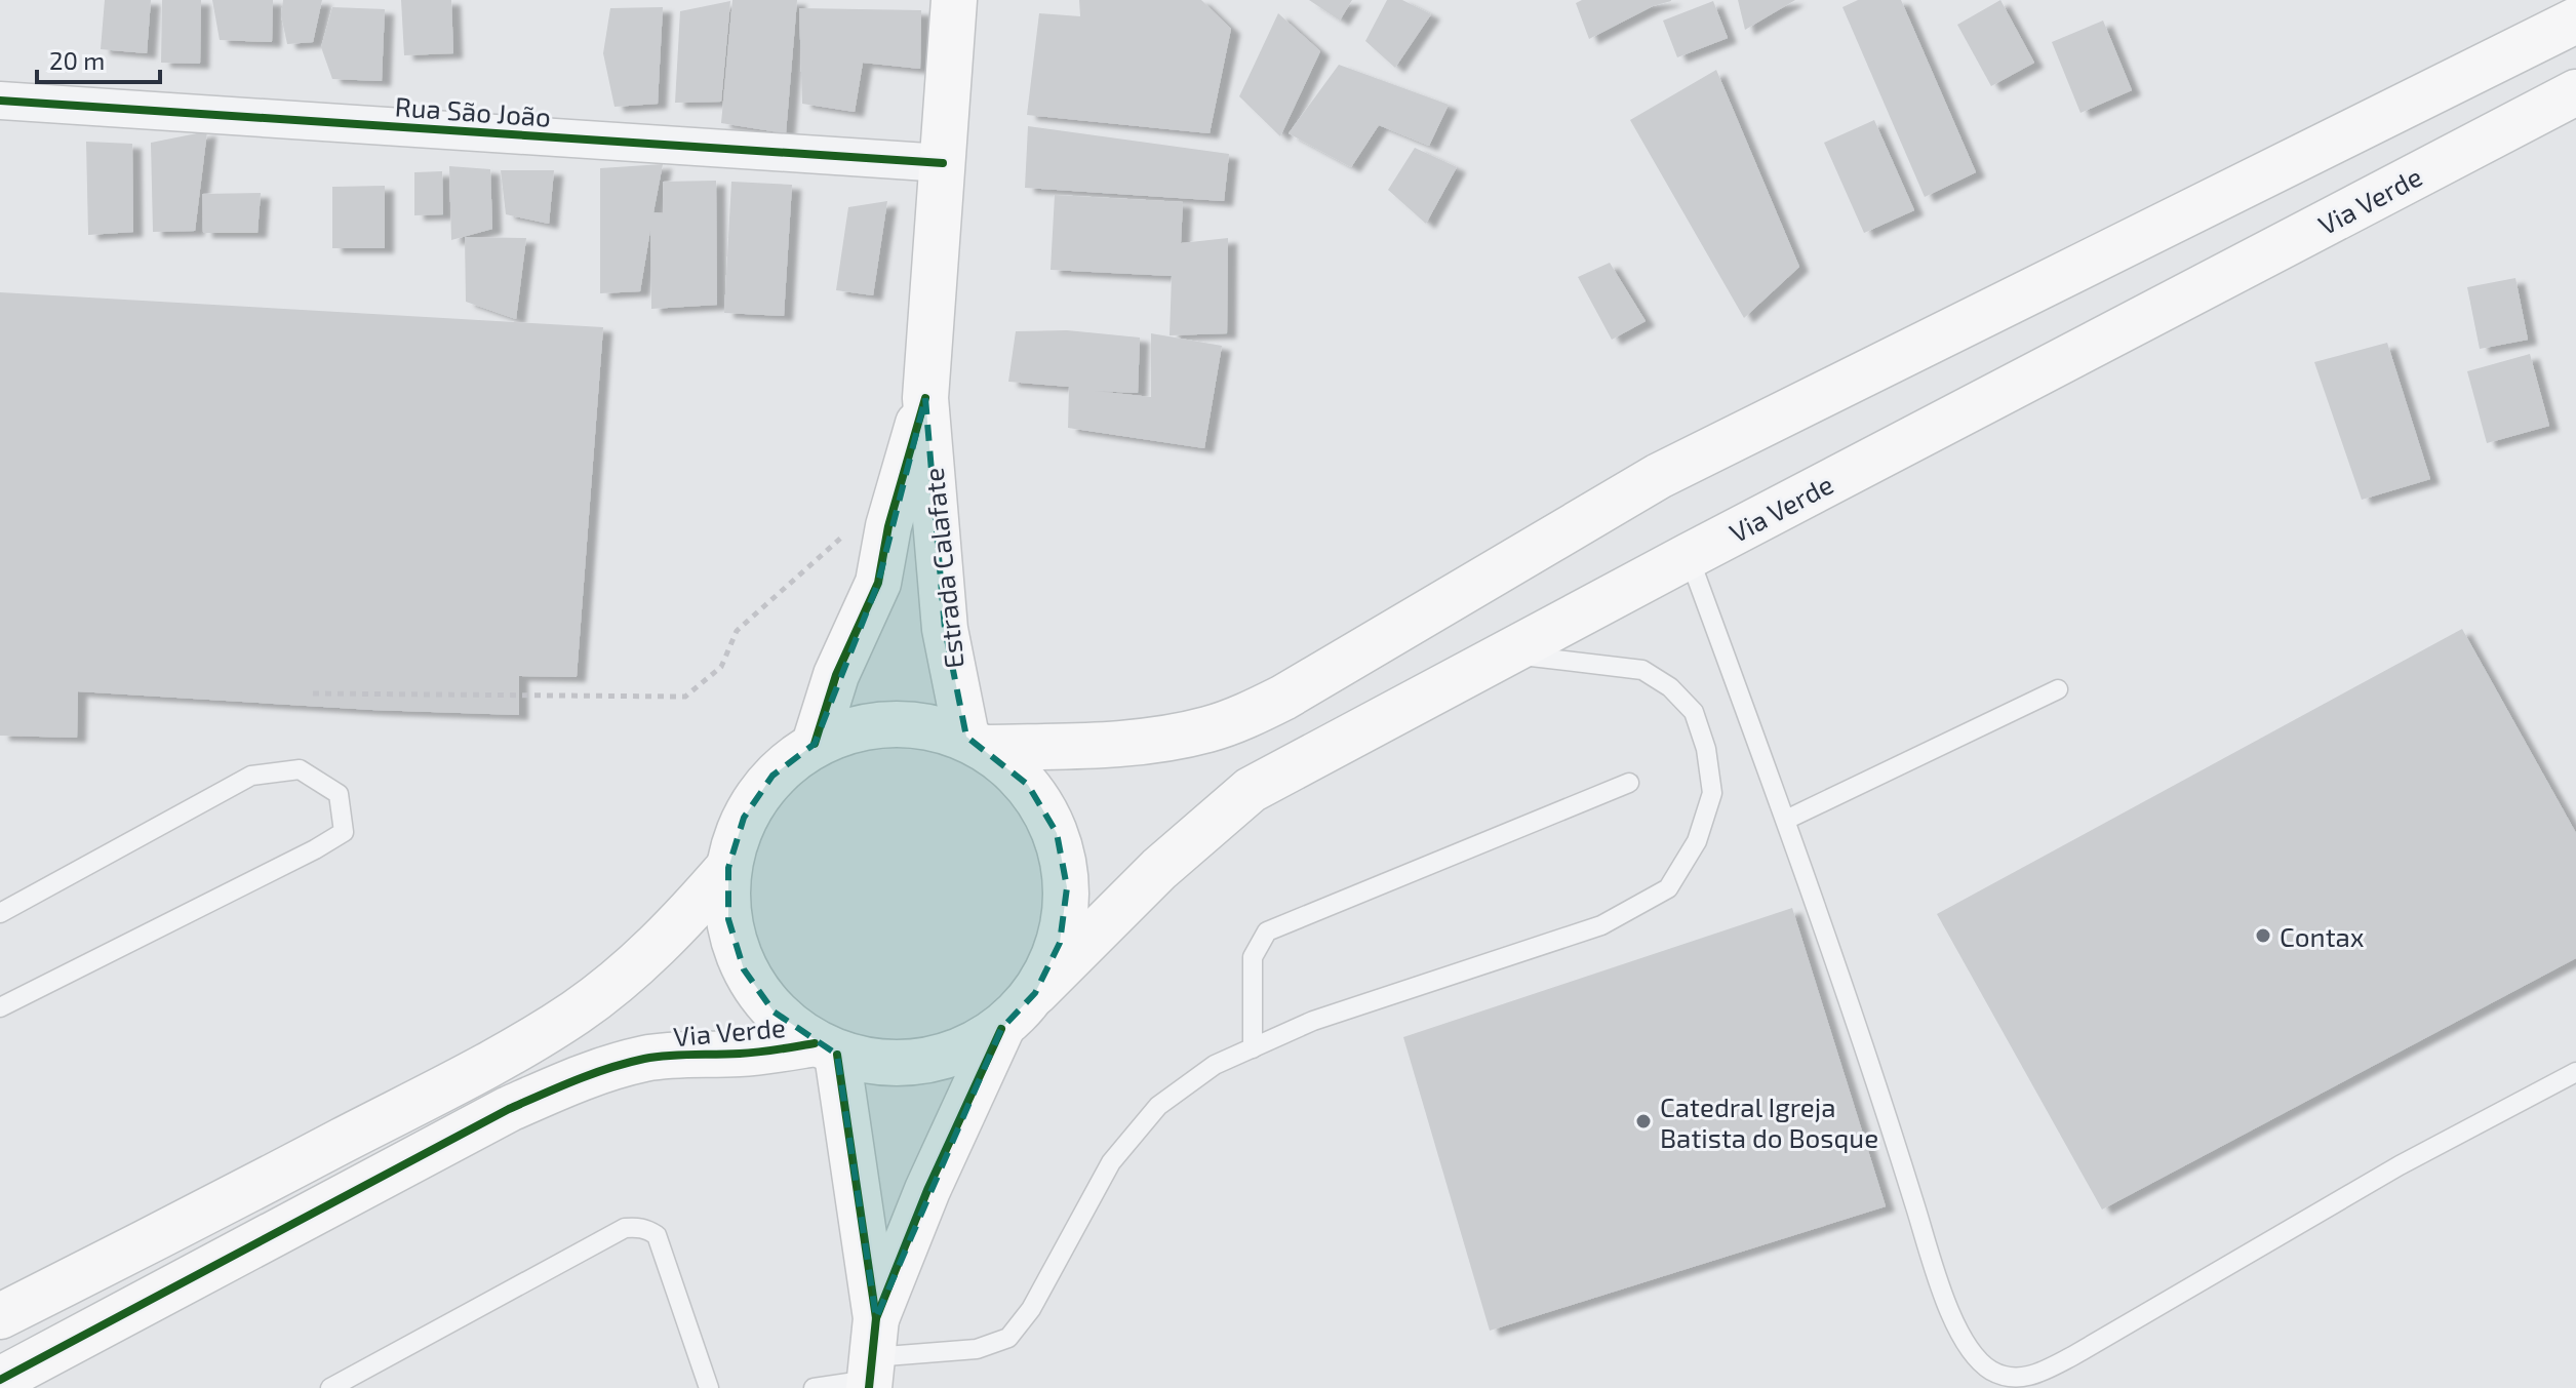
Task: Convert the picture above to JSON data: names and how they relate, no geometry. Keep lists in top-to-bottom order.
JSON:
{
  "streets": {
    "main road": ["Via Verde", "Estrada Calafate"],
    "street": ["Rua São João"]
  },
  "crossings": [
    ["Rua São João", "Estrada Calafate"]
  ],
  "places": ["Contax", "Catedral Igreja Batista do Bosque"],
  "scale_bar": "20 m"
}
